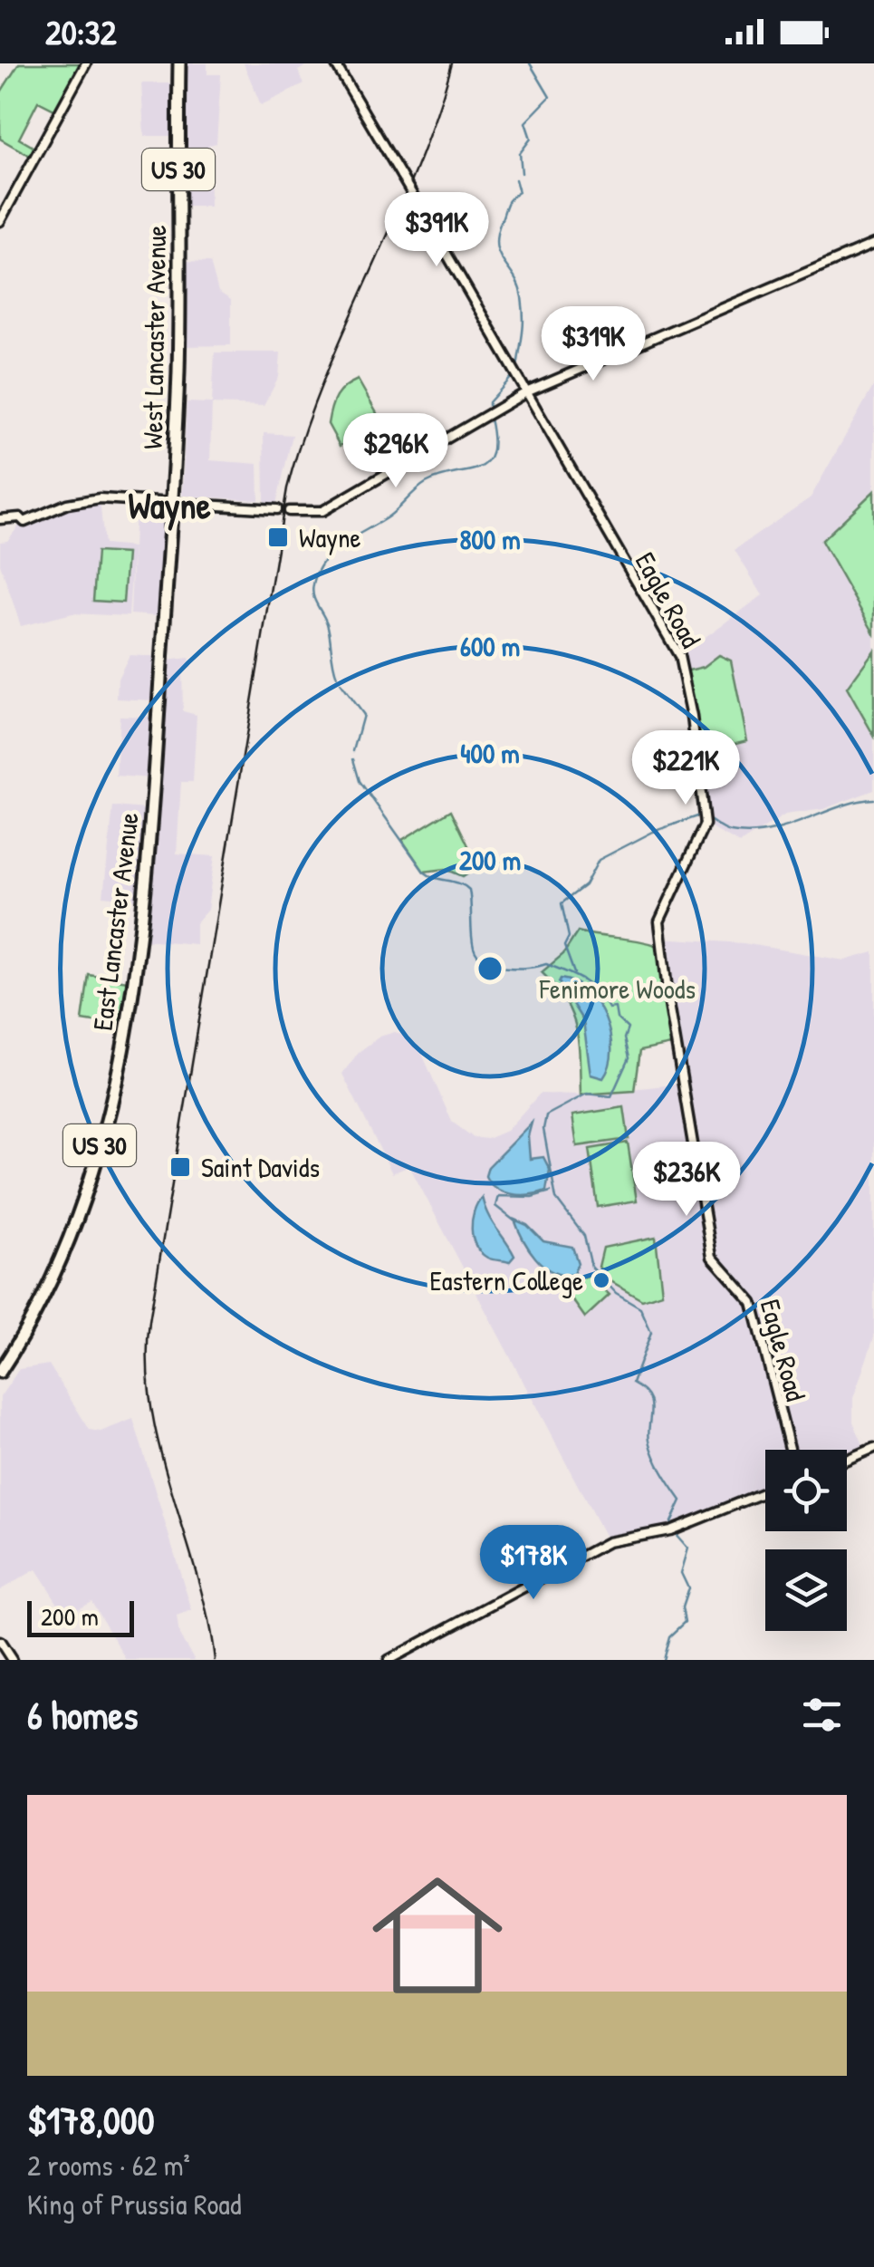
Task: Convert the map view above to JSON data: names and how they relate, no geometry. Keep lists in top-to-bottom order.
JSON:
{
  "streets": {
    "highway": ["US 30", "West Lancaster Avenue", "East Lancaster Avenue"],
    "street": ["Eagle Road"]
  },
  "crossings": [
    ["West Lancaster Avenue", "East Lancaster Avenue"]
  ],
  "districts": ["Wayne"],
  "parks": ["Fenimore Woods"],
  "places": {
    "transit": ["Wayne", "Saint Davids"],
    "other": ["Eastern College"]
  },
  "scale_bar": "200 m",
  "page": {
    "status": "20:32",
    "price": [
      "$391K",
      "$319K",
      "$296K",
      "$221K",
      "$236K",
      "$178K"
    ],
    "scale": "200 m",
    "heading": "6 homes",
    "list": [
      {
        "name": "$178,000",
        "note": "2 rooms · 62 m² · King of Prussia Road"
      }
    ]
  },
  "rings": [
    "800 m",
    "600 m",
    "400 m",
    "200 m"
  ]
}
